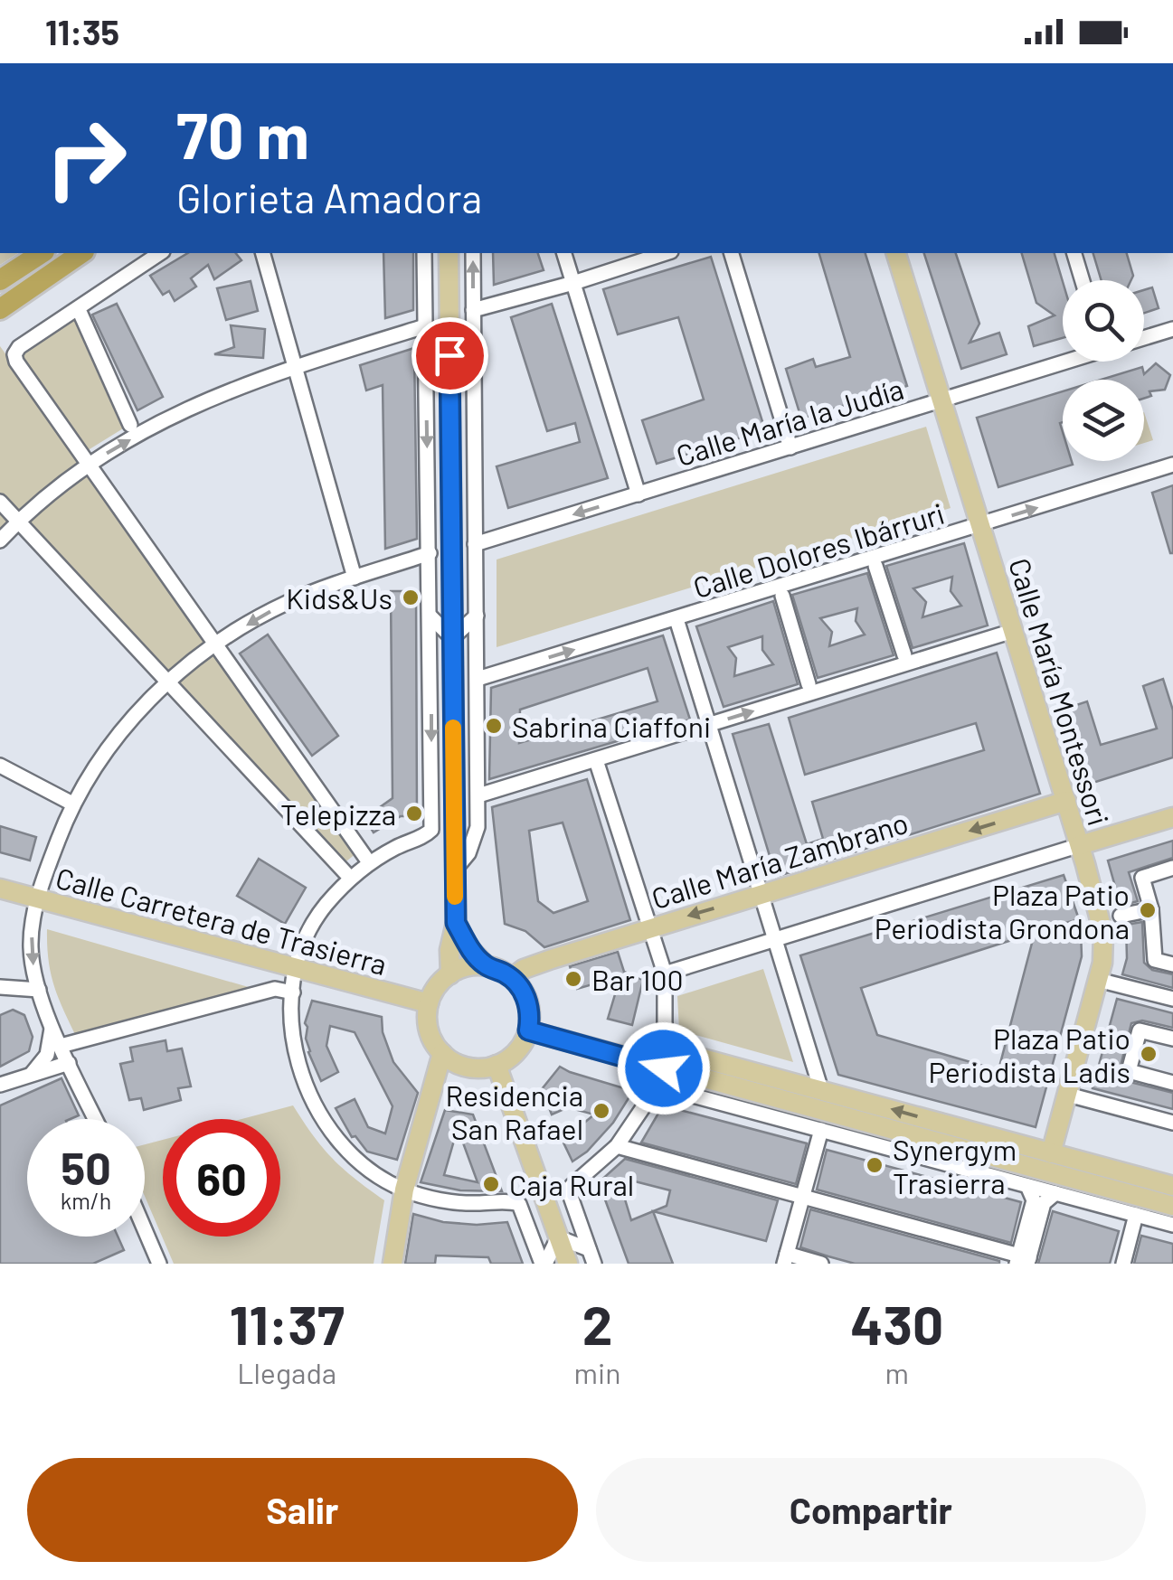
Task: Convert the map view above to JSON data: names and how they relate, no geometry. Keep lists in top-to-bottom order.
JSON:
{
  "streets": {
    "main road": ["Calle María Montessori", "Calle María Zambrano", "Calle Carretera de Trasierra"],
    "street": ["Calle María la Judía", "Calle Dolores Ibárruri"]
  },
  "crossings": [
    ["Calle María la Judía", "Calle María Montessori"],
    ["Calle Dolores Ibárruri", "Calle María Montessori"],
    ["Calle María Montessori", "Calle María Zambrano"],
    ["Calle María Zambrano", "Calle Carretera de Trasierra"]
  ],
  "one_way": ["Calle María Zambrano"],
  "places": [
    "Kids&Us",
    "Sabrina Ciaffoni",
    "Telepizza",
    "Plaza Patio Periodista Grondona",
    "Bar 100",
    "Plaza Patio Periodista Ladis",
    "Residencia San Rafael",
    "Synergym Trasierra",
    "Caja Rural"
  ],
  "page": {
    "status": "11:35",
    "turn": ["70 m", "Glorieta Amadora"],
    "speed": "50 km/h",
    "limit": "60",
    "eta": [
      "11:37",
      "Llegada",
      "2",
      "min",
      "430",
      "m"
    ],
    "buttons": ["Salir", "Compartir"]
  }
}
